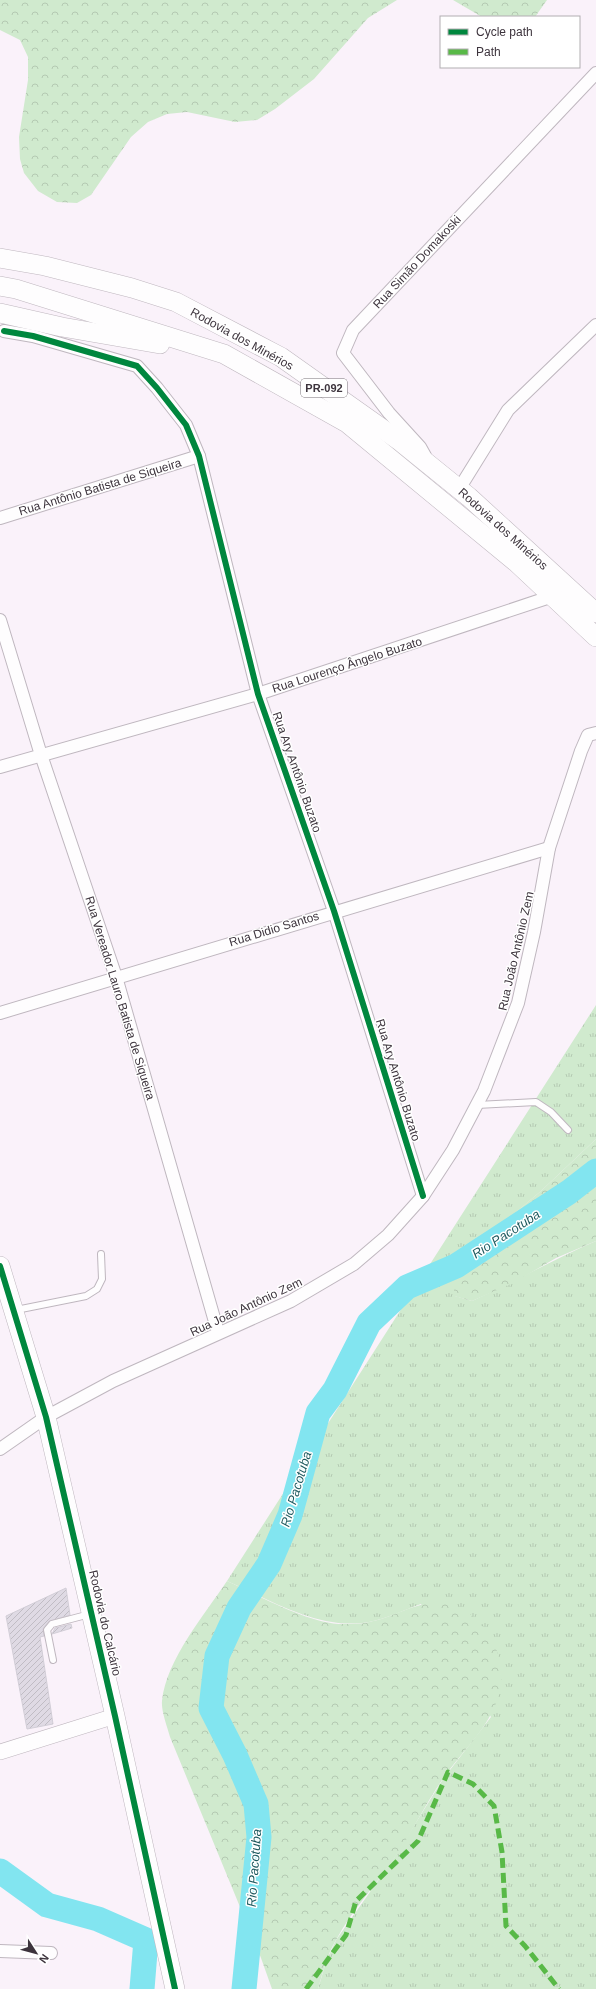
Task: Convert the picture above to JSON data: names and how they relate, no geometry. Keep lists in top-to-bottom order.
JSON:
{
  "streets": {
    "main road": ["Rodovia dos Minérios", "PR-092", "Rodovia do Calcário"],
    "street": [
      "Rua Simão Domakoski",
      "Rua Antônio Batista de Siqueira",
      "Rua Lourenço Ângelo Buzato",
      "Rua Ary Antônio Buzato",
      "Rua Didio Santos",
      "Rua João Antônio Zem",
      "Rua Vereador Lauro Batista de Siqueira"
    ]
  },
  "crossings": [
    ["Rua Simão Domakoski", "Rodovia dos Minérios"],
    ["Rodovia dos Minérios", "Rua Lourenço Ângelo Buzato"],
    ["Rua Antônio Batista de Siqueira", "Rua Ary Antônio Buzato"],
    ["Rua Lourenço Ângelo Buzato", "Rua Ary Antônio Buzato"],
    ["Rua Lourenço Ângelo Buzato", "Rua Vereador Lauro Batista de Siqueira"],
    ["Rua Ary Antônio Buzato", "Rua Didio Santos"],
    ["Rua Ary Antônio Buzato", "Rua João Antônio Zem"],
    ["Rua Didio Santos", "Rua João Antônio Zem"],
    ["Rua Didio Santos", "Rua Vereador Lauro Batista de Siqueira"],
    ["Rua João Antônio Zem", "Rua Vereador Lauro Batista de Siqueira"],
    ["Rua João Antônio Zem", "Rodovia do Calcário"]
  ],
  "water": ["Rio Pacotuba"],
  "legend": ["Cycle path", "Path"],
  "north": "bottom right"
}
